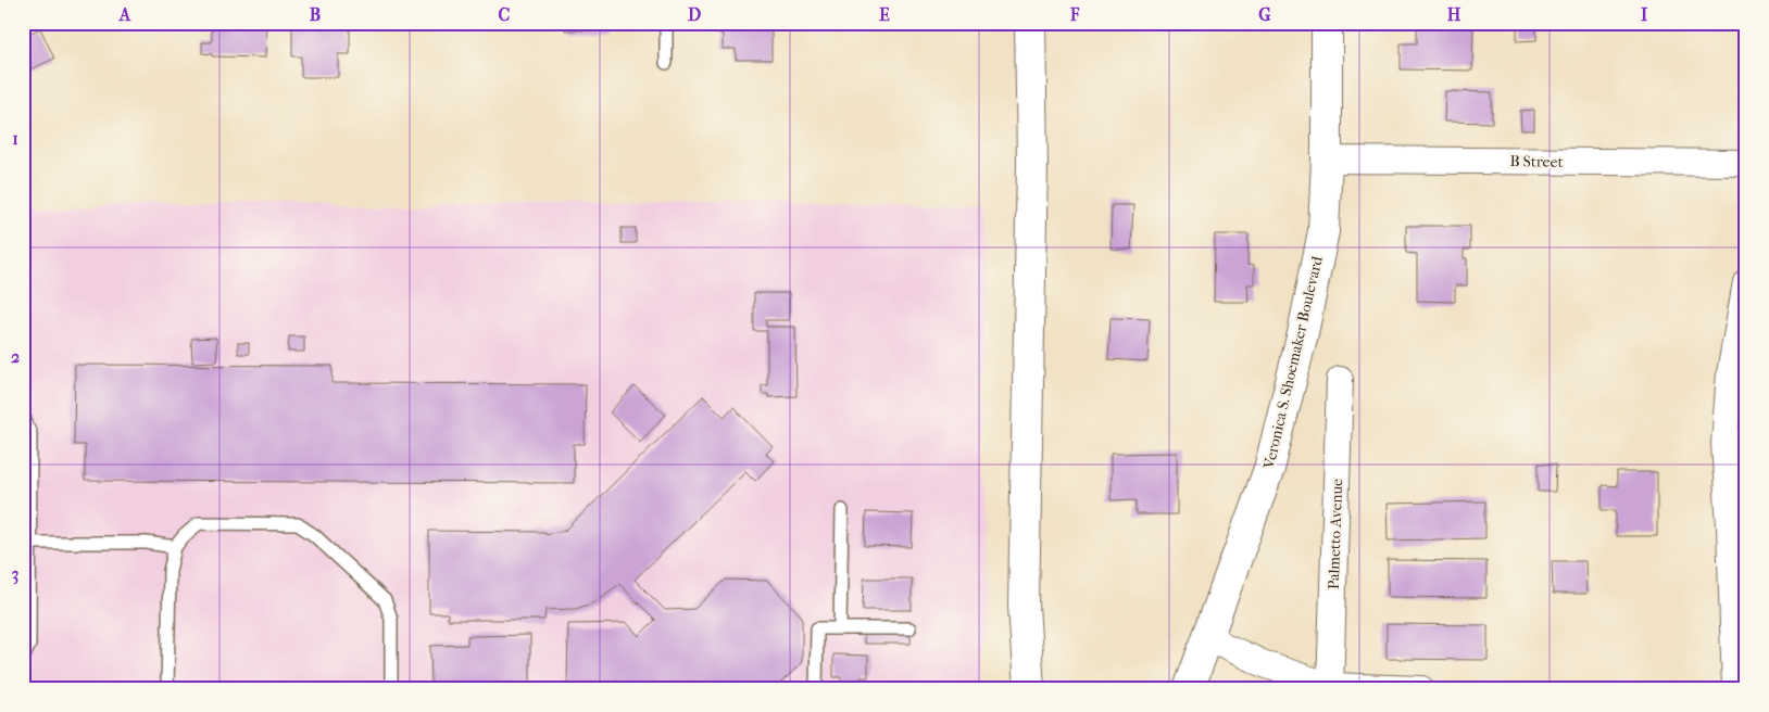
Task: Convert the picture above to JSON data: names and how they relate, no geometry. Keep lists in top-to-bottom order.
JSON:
{
  "streets": {
    "street": ["B Street", "Veronica S. Shoemaker Boulevard", "Palmetto Avenue"]
  },
  "crossings": [
    ["B Street", "Veronica S. Shoemaker Boulevard"]
  ],
  "grid": {
    "columns": [
      "A",
      "B",
      "C",
      "D",
      "E",
      "F",
      "G",
      "H",
      "I"
    ],
    "rows": ["1", "2", "3"]
  }
}
